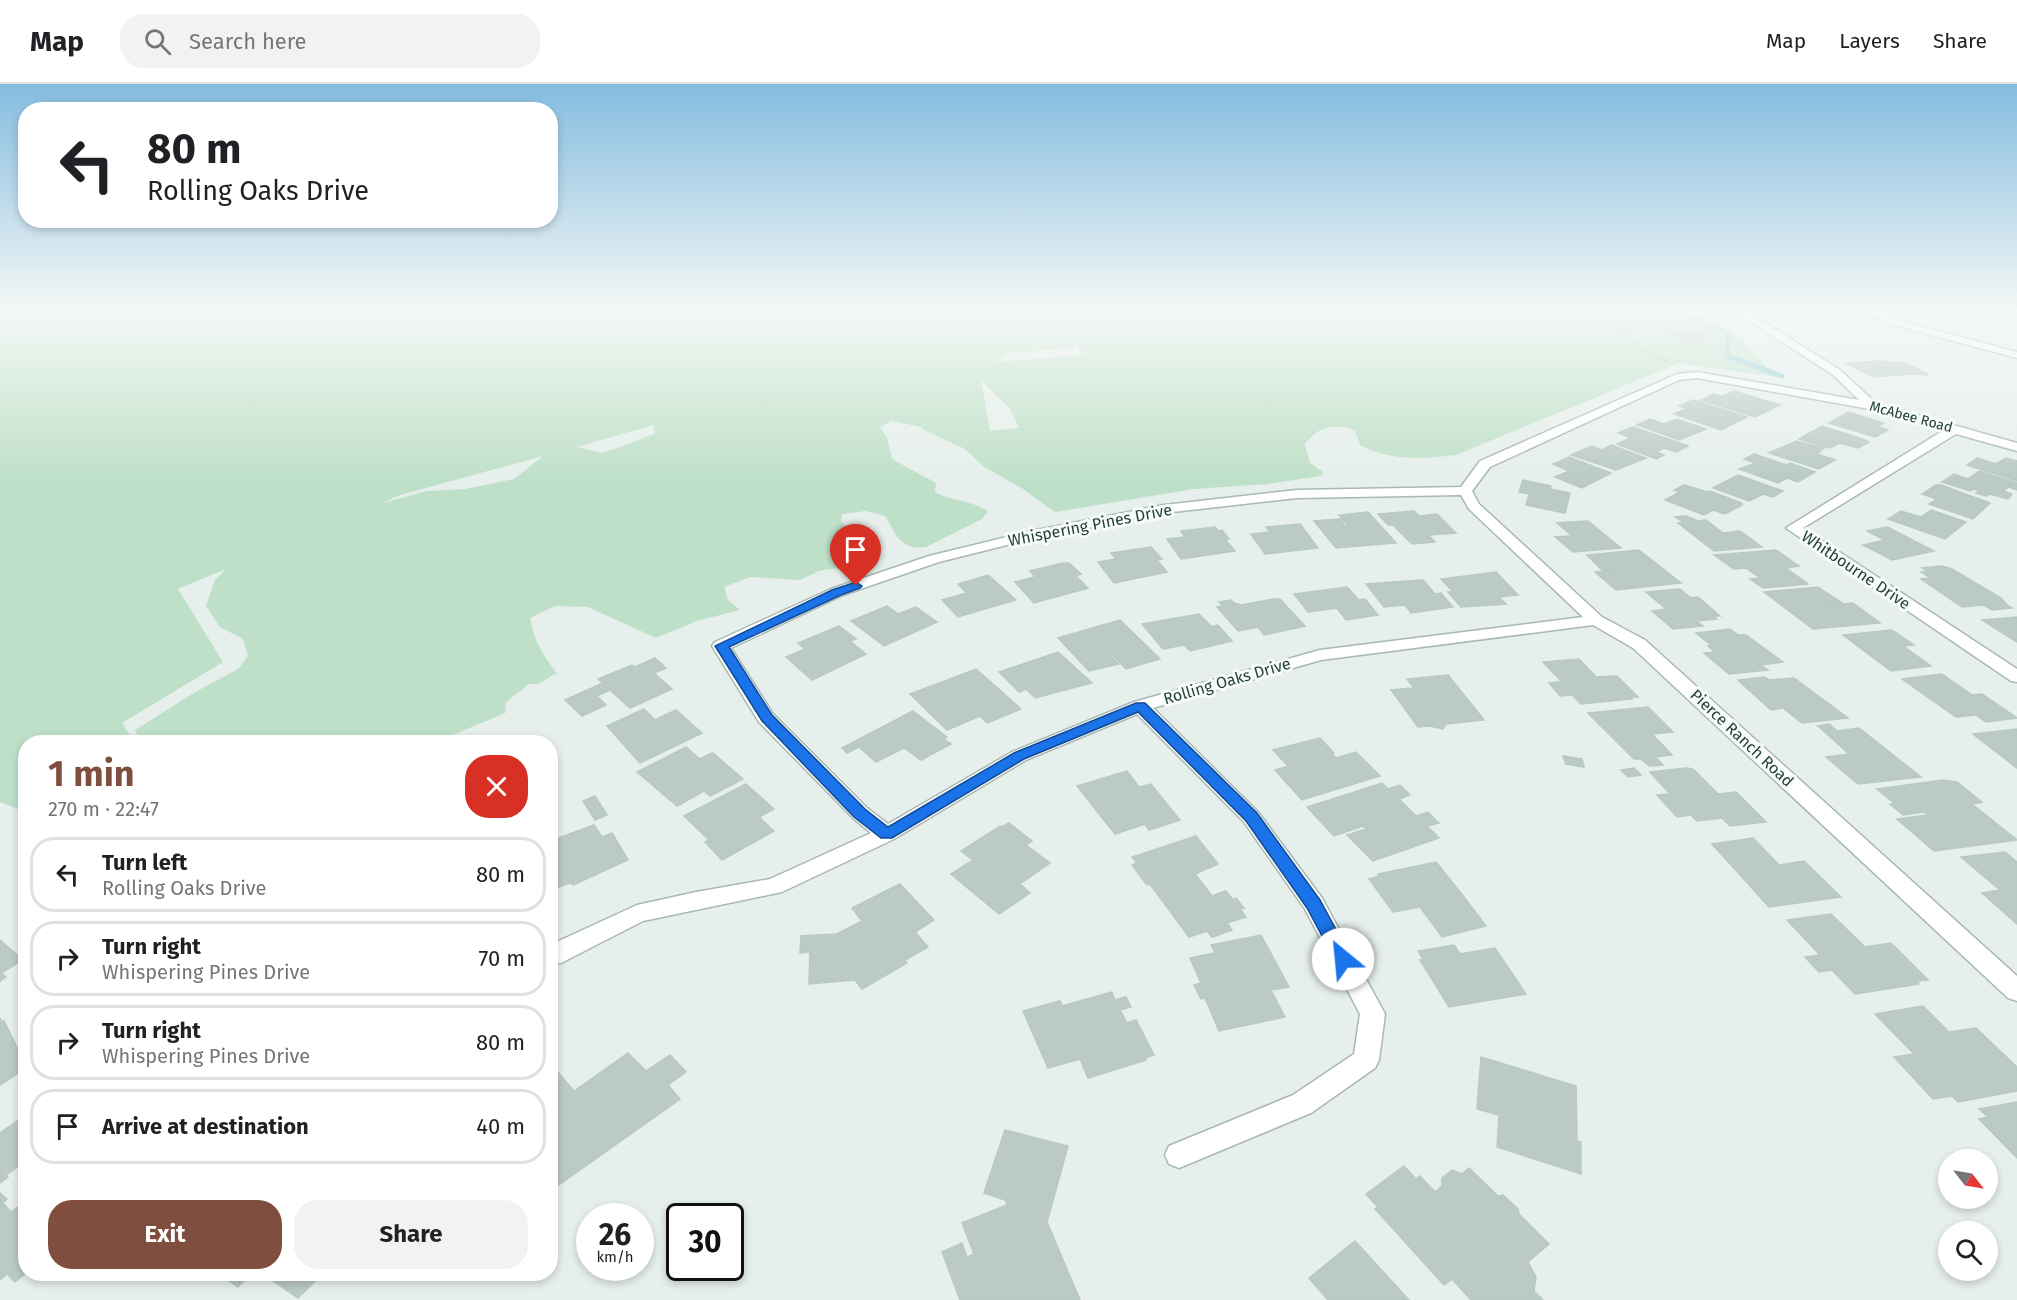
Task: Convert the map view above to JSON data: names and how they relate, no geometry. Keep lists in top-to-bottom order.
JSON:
{
  "streets": {
    "street": [
      "McAbee Road",
      "Whispering Pines Drive",
      "Whitbourne Drive",
      "Rolling Oaks Drive",
      "Pierce Ranch Road"
    ]
  },
  "crossings": [
    ["McAbee Road", "Whitbourne Drive"],
    ["Whispering Pines Drive", "Rolling Oaks Drive"],
    ["Whispering Pines Drive", "Pierce Ranch Road"],
    ["Rolling Oaks Drive", "Pierce Ranch Road"]
  ],
  "north": "bottom right",
  "page": {
    "header": "Map",
    "search": "Search here",
    "nav": ["Map", "Layers", "Share"],
    "turn": ["80 m", "Rolling Oaks Drive"],
    "heading": ["1 min", "270 m · 22:47"],
    "list": [
      {
        "name": "Turn left",
        "note": "Rolling Oaks Drive",
        "value": "80 m"
      },
      {
        "name": "Turn right",
        "note": "Whispering Pines Drive",
        "value": "70 m"
      },
      {
        "name": "Turn right",
        "note": "Whispering Pines Drive",
        "value": "80 m"
      },
      {
        "name": "Arrive at destination",
        "value": "40 m"
      }
    ],
    "buttons": ["Exit", "Share"],
    "speed": "26 km/h",
    "limit": "30"
  }
}
